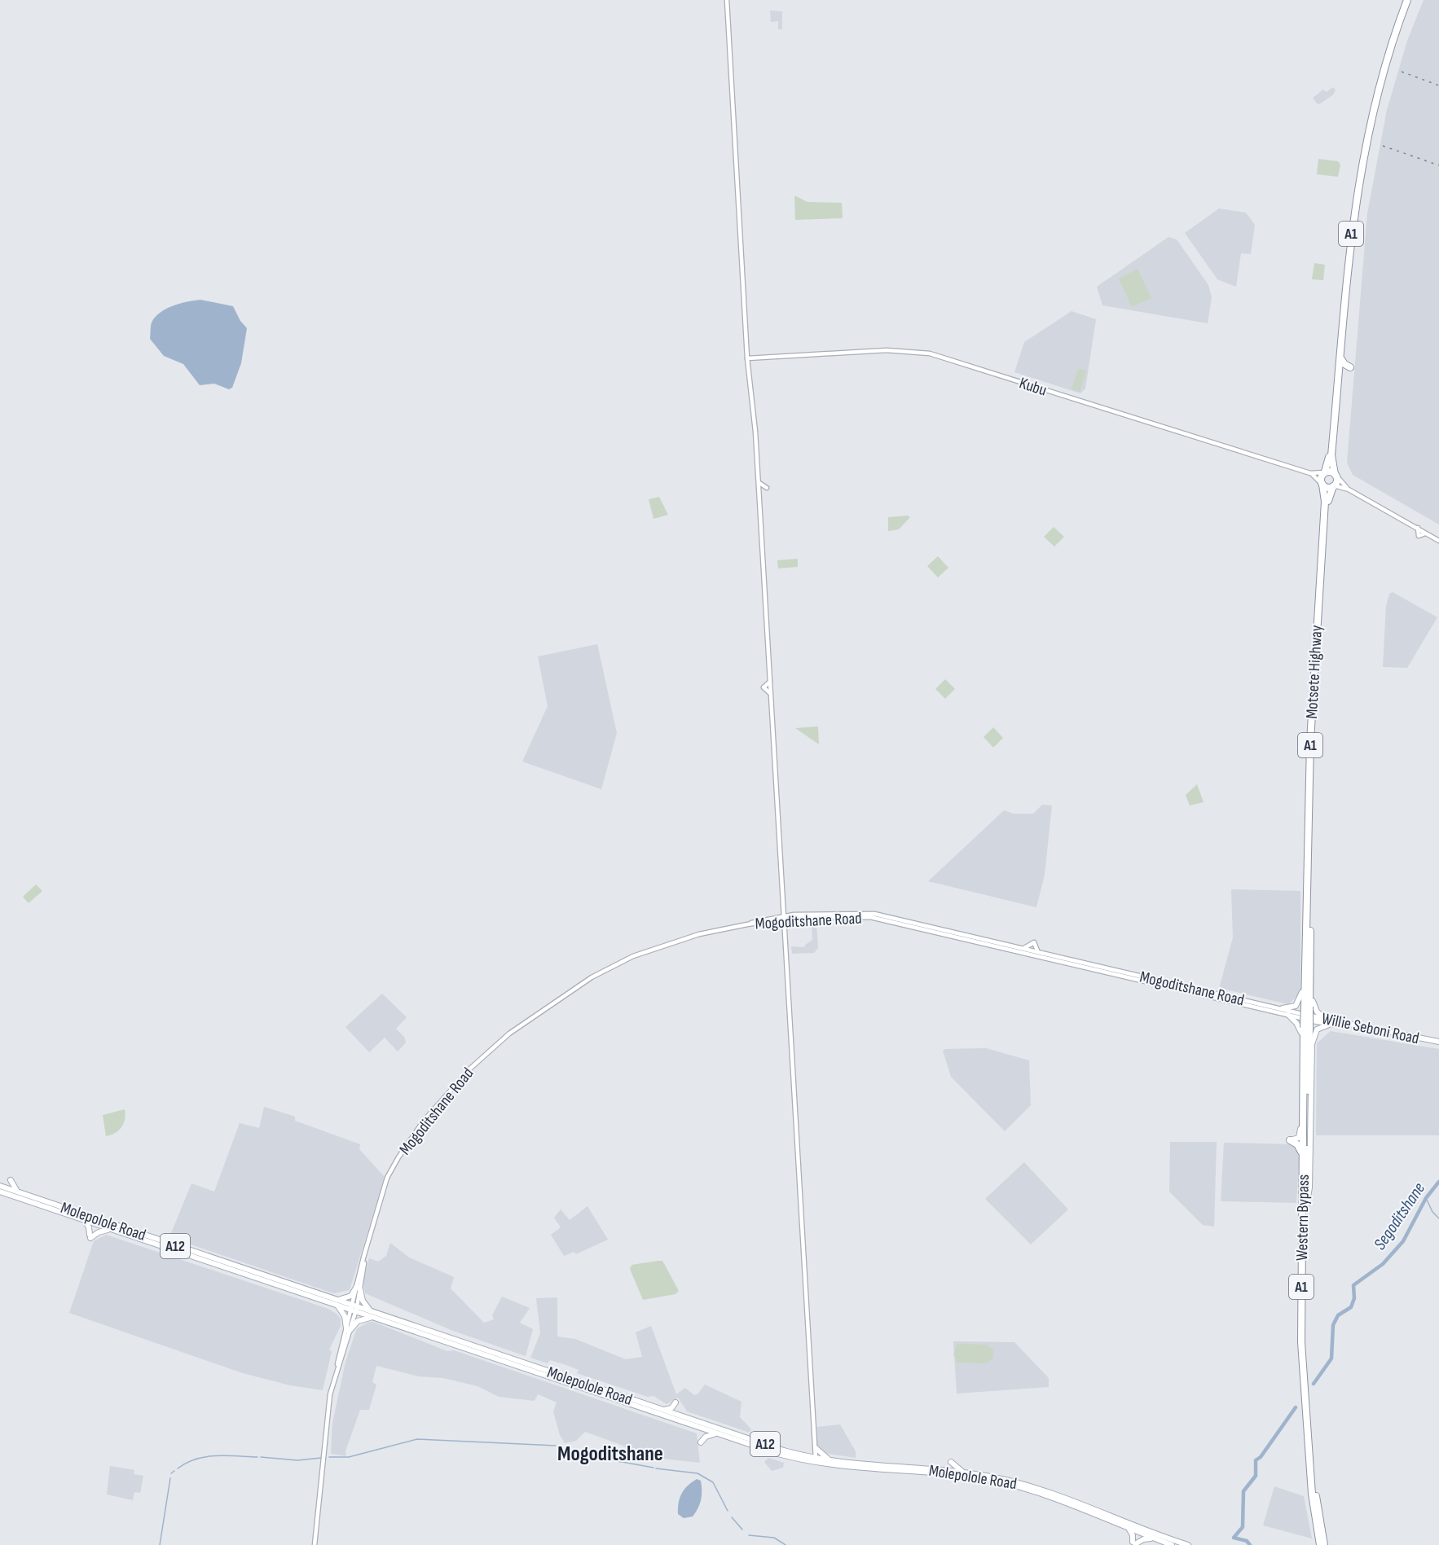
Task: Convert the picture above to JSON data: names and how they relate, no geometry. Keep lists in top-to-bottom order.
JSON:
{
  "streets": {
    "highway": ["A1", "Motsete Highway", "Western Bypass"],
    "main road": [
      "Kubu",
      "Mogoditshane Road",
      "Willie Seboni Road",
      "Molepolole Road",
      "A12"
    ]
  },
  "crossings": [
    ["A1", "Kubu"],
    ["A1", "Motsete Highway"],
    ["Kubu", "Motsete Highway"],
    ["Motsete Highway", "Western Bypass"],
    ["Mogoditshane Road", "Willie Seboni Road"],
    ["Mogoditshane Road", "Molepolole Road"]
  ],
  "districts": ["Mogoditshane"],
  "water": ["Segoditshane"]
}
